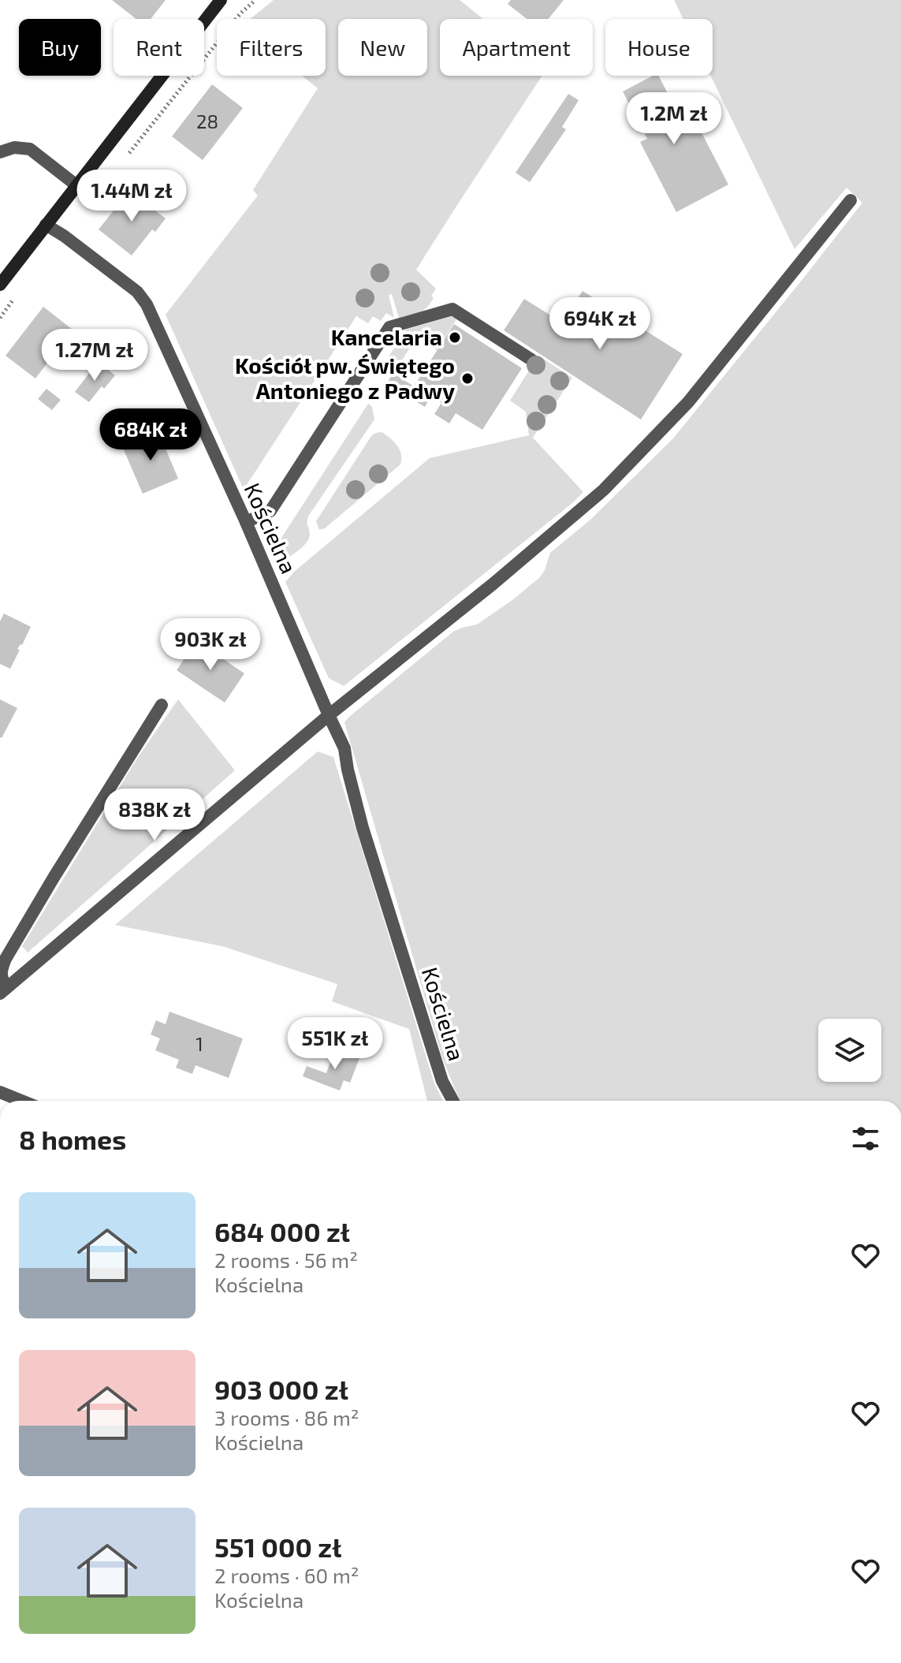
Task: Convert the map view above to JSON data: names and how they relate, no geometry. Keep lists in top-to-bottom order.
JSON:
{
  "streets": {
    "street": ["Kościelna"]
  },
  "places": ["Kancelaria", "Kościół pw. Świętego Antoniego z Padwy"],
  "house_numbers": ["28", "1"],
  "page": {
    "chip": [
      "Buy",
      "Rent",
      "Filters",
      "New",
      "Apartment",
      "House"
    ],
    "price": [
      "1.2M zł",
      "1.44M zł",
      "694K zł",
      "1.27M zł",
      "684K zł",
      "903K zł",
      "838K zł",
      "551K zł"
    ],
    "heading": "8 homes",
    "list": [
      {
        "name": "684 000 zł",
        "note": "2 rooms · 56 m² · Kościelna"
      },
      {
        "name": "903 000 zł",
        "note": "3 rooms · 86 m² · Kościelna"
      },
      {
        "name": "551 000 zł",
        "note": "2 rooms · 60 m² · Kościelna"
      }
    ]
  }
}
